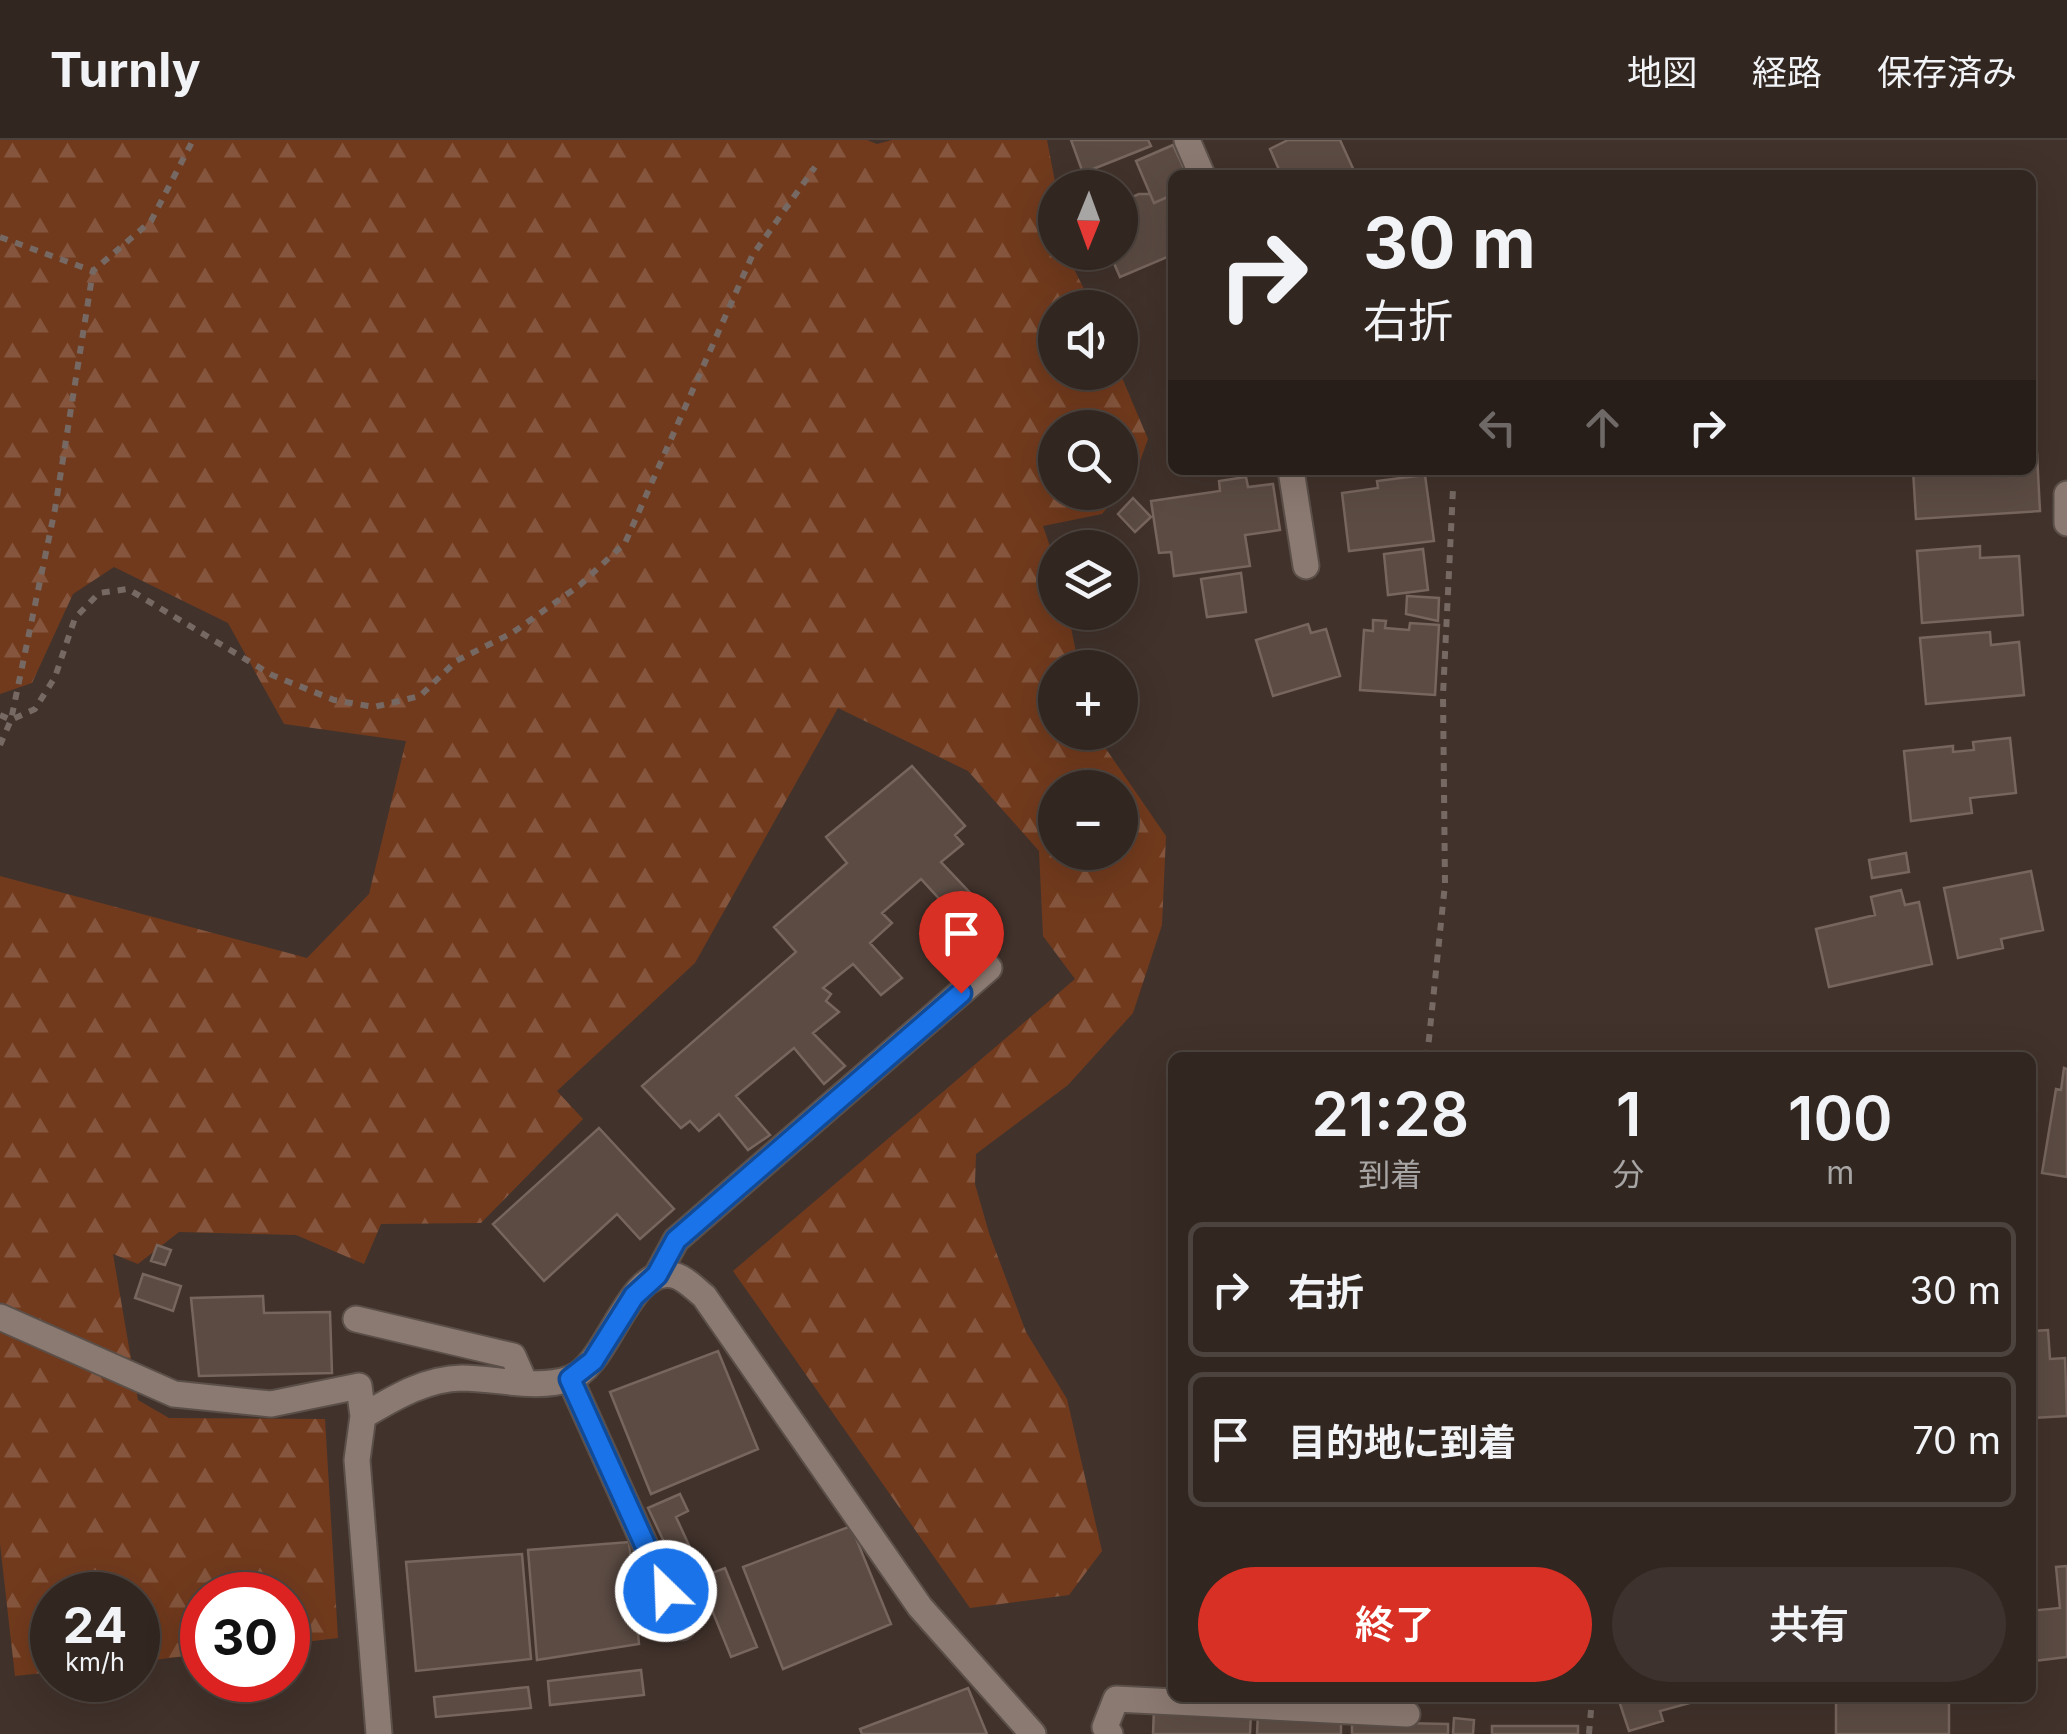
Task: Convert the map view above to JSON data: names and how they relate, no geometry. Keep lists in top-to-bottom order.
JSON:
{
  "north": "bottom",
  "page": {
    "header": "Turnly",
    "nav": ["地図", "経路", "保存済み"],
    "map_buttons": ["+", "−"],
    "turn": ["30 m", "右折"],
    "eta": [
      "21:28",
      "到着",
      "1",
      "分",
      "100",
      "m"
    ],
    "list": [
      {
        "name": "右折",
        "value": "30 m"
      },
      {
        "name": "目的地に到着",
        "value": "70 m"
      }
    ],
    "buttons": ["終了", "共有"],
    "speed": "24 km/h",
    "limit": "30"
  }
}
